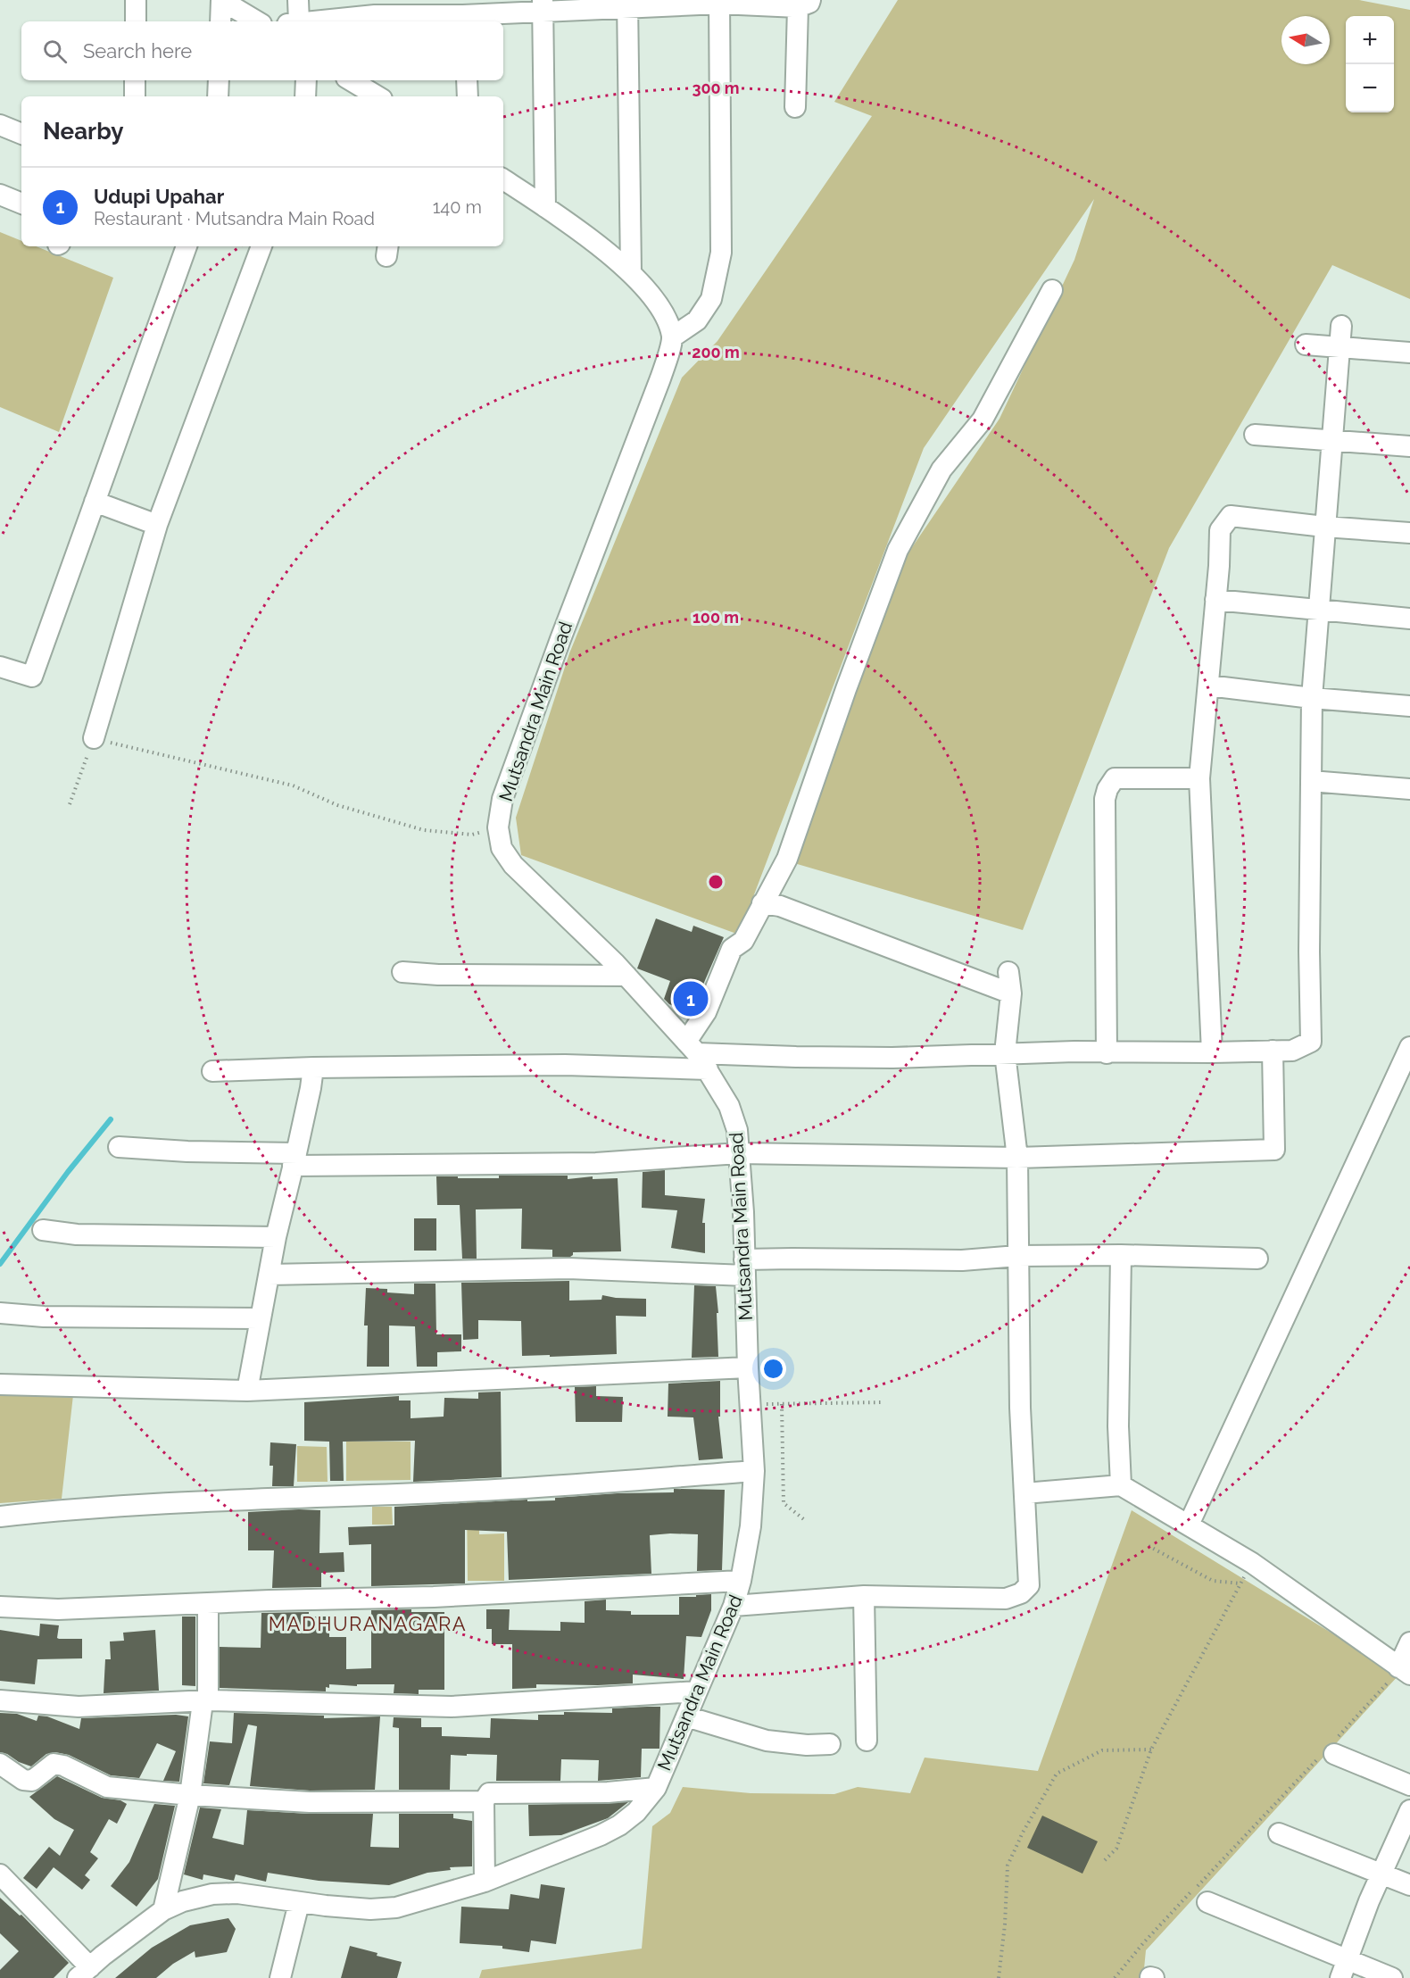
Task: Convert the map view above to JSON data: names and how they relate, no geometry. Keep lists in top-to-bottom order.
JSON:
{
  "streets": {
    "street": ["Mutsandra Main Road"]
  },
  "districts": ["MADHURANAGARA"],
  "north": "left",
  "page": {
    "map_buttons": ["+", "−"],
    "search": "Search here",
    "heading": "Nearby",
    "list": [
      {
        "mark": "1",
        "name": "Udupi Upahar",
        "note": "Restaurant · Mutsandra Main Road",
        "value": "140 m"
      }
    ],
    "pins": "1"
  },
  "rings": ["300 m", "200 m", "100 m"]
}
